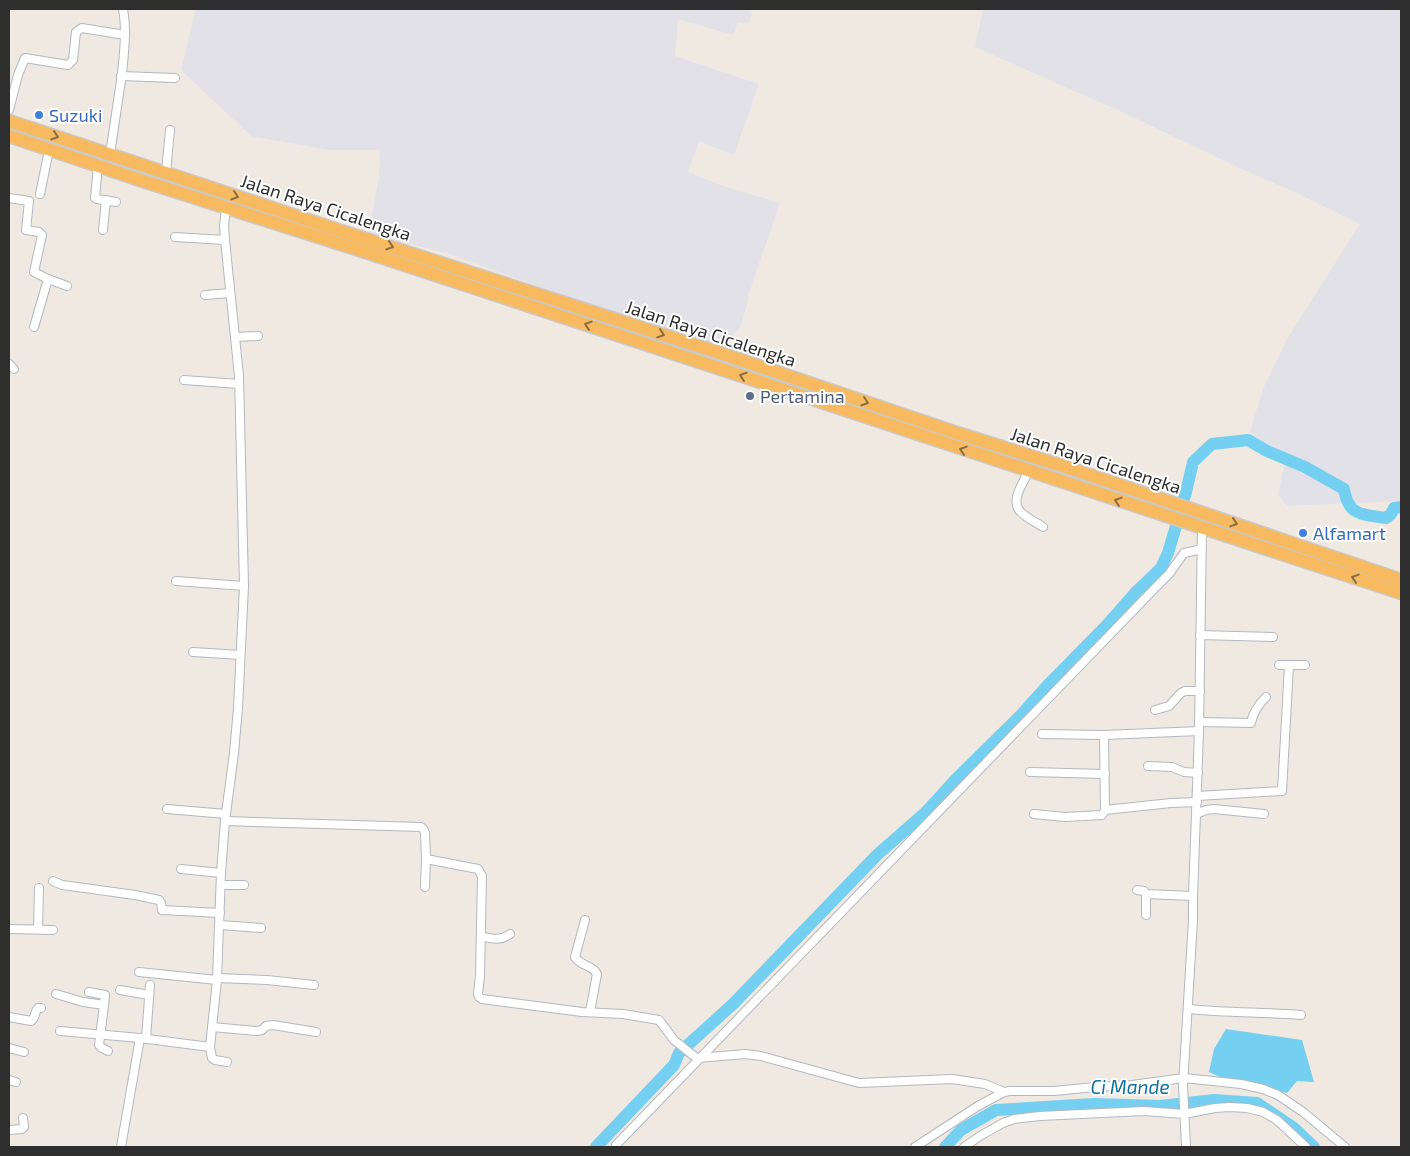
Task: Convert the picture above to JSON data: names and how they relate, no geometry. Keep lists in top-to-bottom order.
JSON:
{
  "streets": {
    "highway": ["Jalan Raya Cicalengka"]
  },
  "water": ["Ci Mande"],
  "places": ["Suzuki", "Pertamina", "Alfamart"]
}
